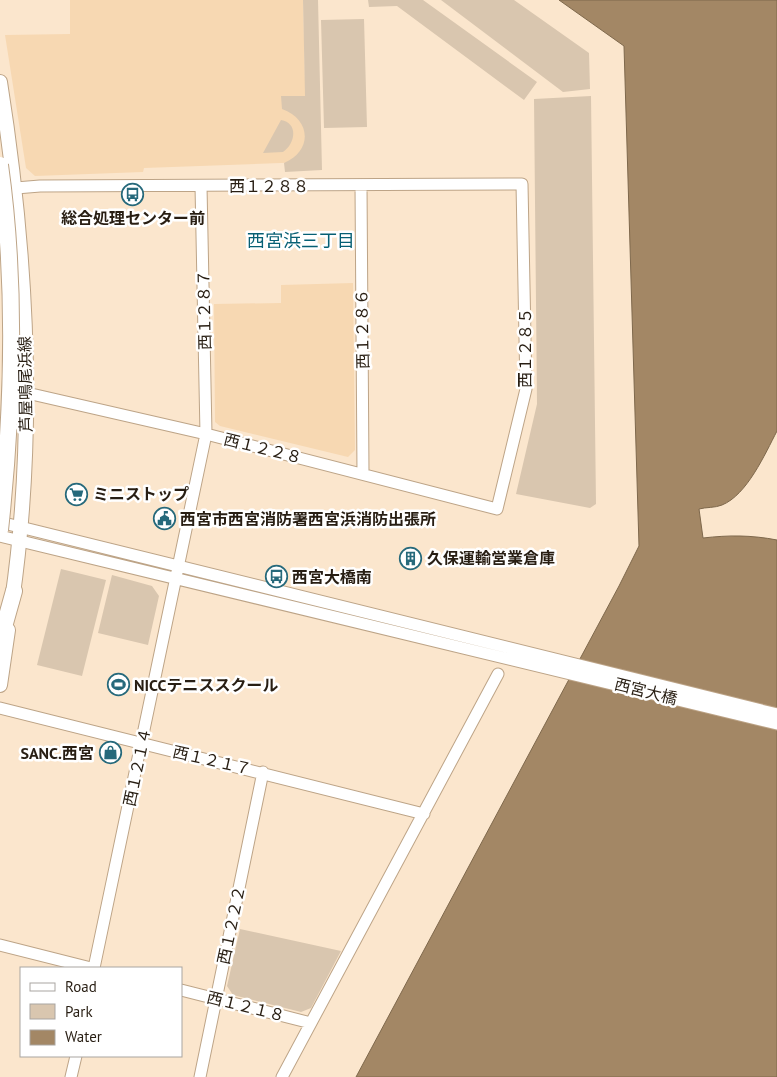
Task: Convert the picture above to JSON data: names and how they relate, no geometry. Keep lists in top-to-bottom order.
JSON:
{
  "streets": {
    "main road": ["芦屋鳴尾浜線"],
    "street": [
      "西１２８８",
      "西１２８７",
      "西１２８６",
      "西１２８５",
      "西１２２８",
      "西宮大橋",
      "西１２１７",
      "西１２１４",
      "西１２２２",
      "西１２１８"
    ]
  },
  "crossings": [
    ["西１２８８", "西１２８７"],
    ["西１２８８", "西１２８６"],
    ["西１２８８", "西１２８５"],
    ["西１２８８", "芦屋鳴尾浜線"],
    ["西１２８７", "西１２２８"],
    ["西１２８７", "西１２１４"],
    ["西１２８６", "西１２２８"],
    ["西１２８５", "西１２２８"],
    ["芦屋鳴尾浜線", "西１２２８"],
    ["西１２１７", "西１２１４"],
    ["西１２１７", "西１２２２"],
    ["西１２２２", "西１２１８"]
  ],
  "districts": ["西宮浜三丁目"],
  "places": {
    "bus stop": ["総合処理センター前", "西宮大橋南"],
    "supermarket": ["ミニストップ"],
    "public building": ["西宮市西宮消防署西宮浜消防出張所"],
    "building": ["久保運輸営業倉庫"],
    "sports": ["NICCテニススクール"],
    "shop": ["SANC.西宮"]
  },
  "legend": ["Road", "Park", "Water"]
}
